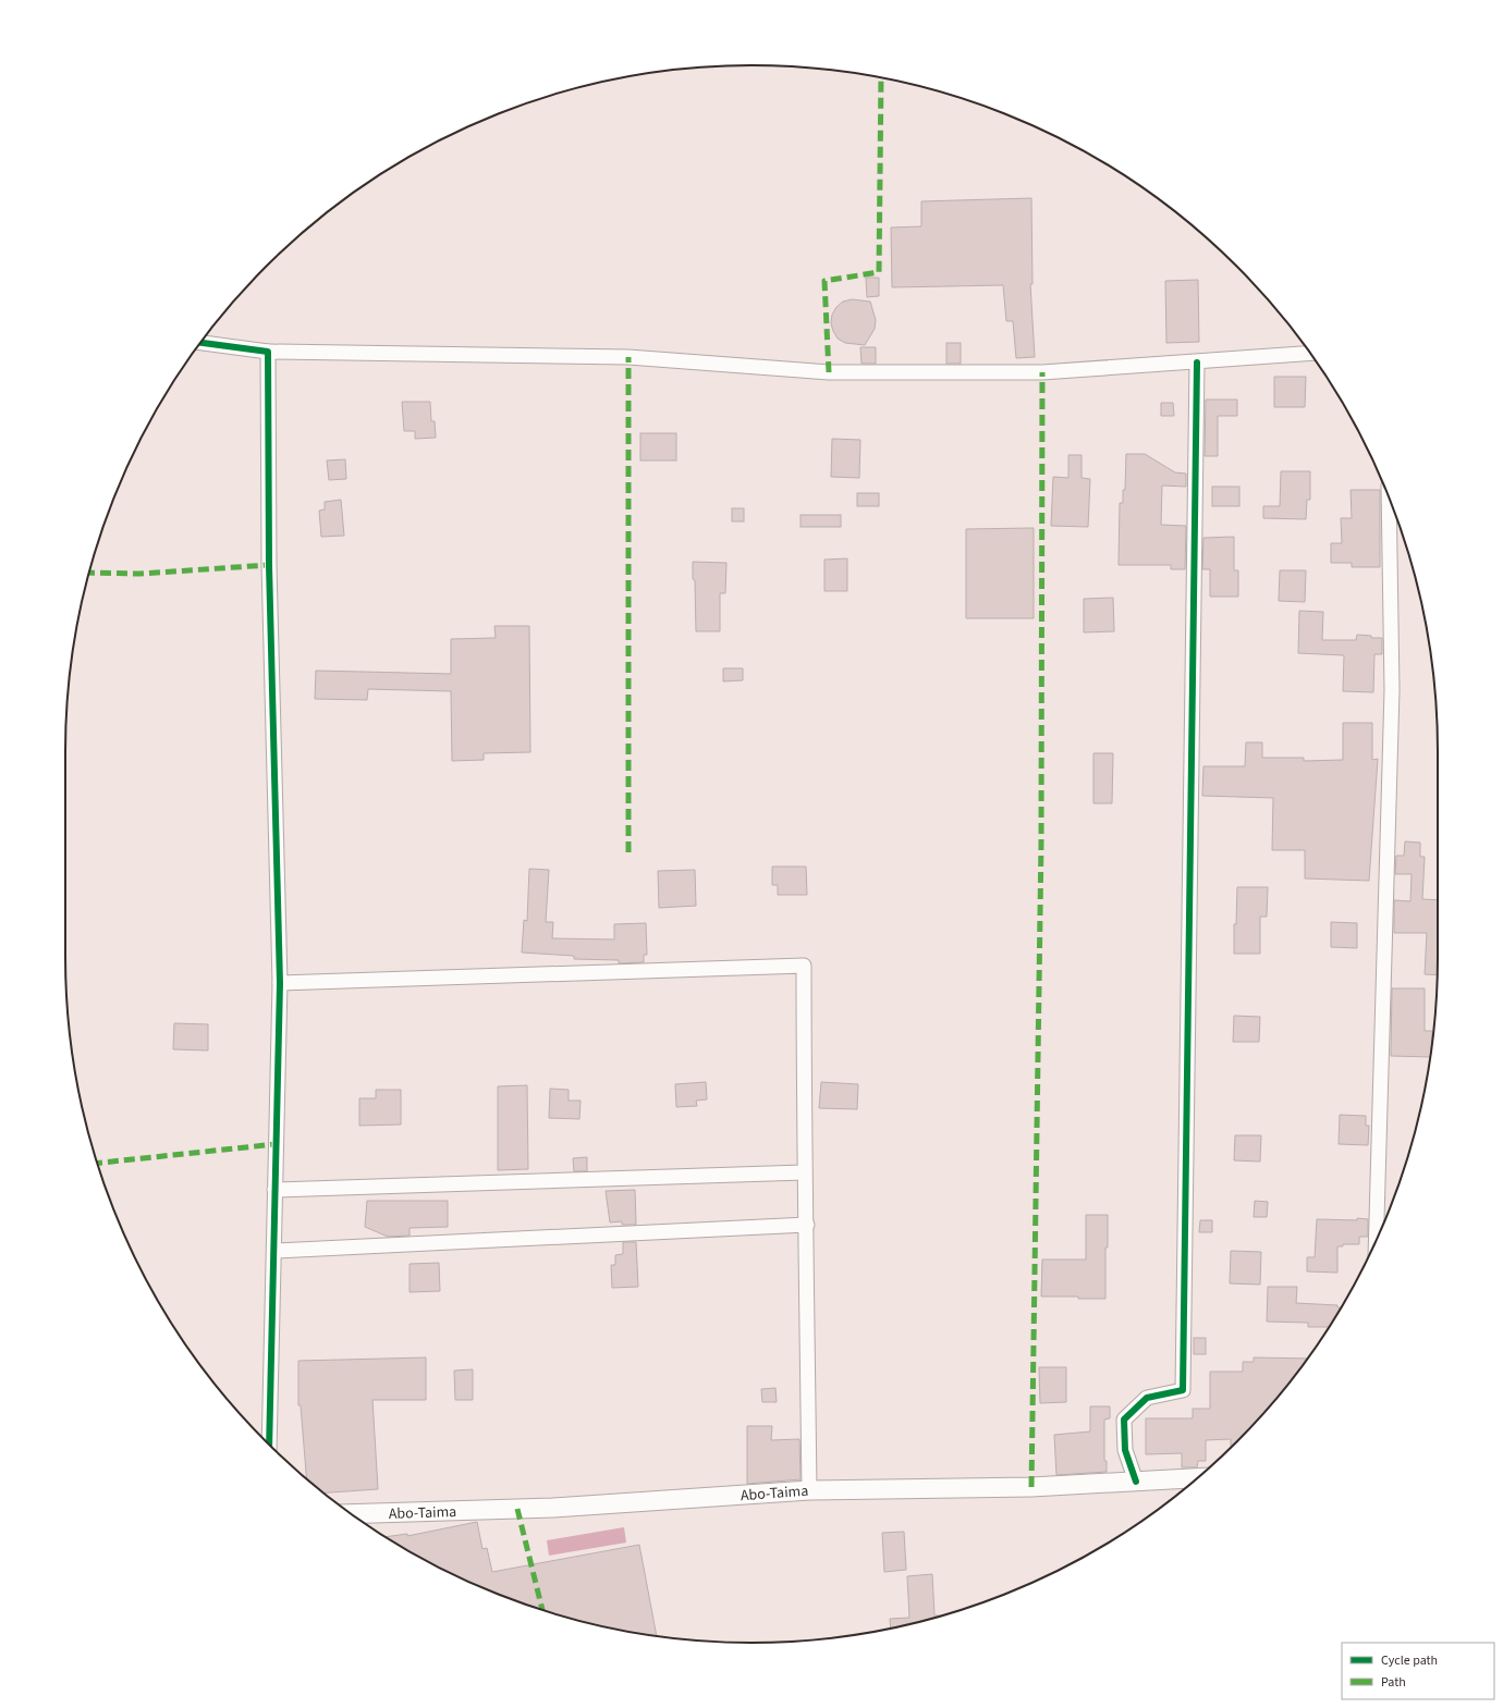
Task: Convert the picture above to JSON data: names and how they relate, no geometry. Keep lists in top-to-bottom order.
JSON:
{
  "streets": {
    "street": ["Abo-Taima"]
  },
  "legend": ["Cycle path", "Path"]
}
